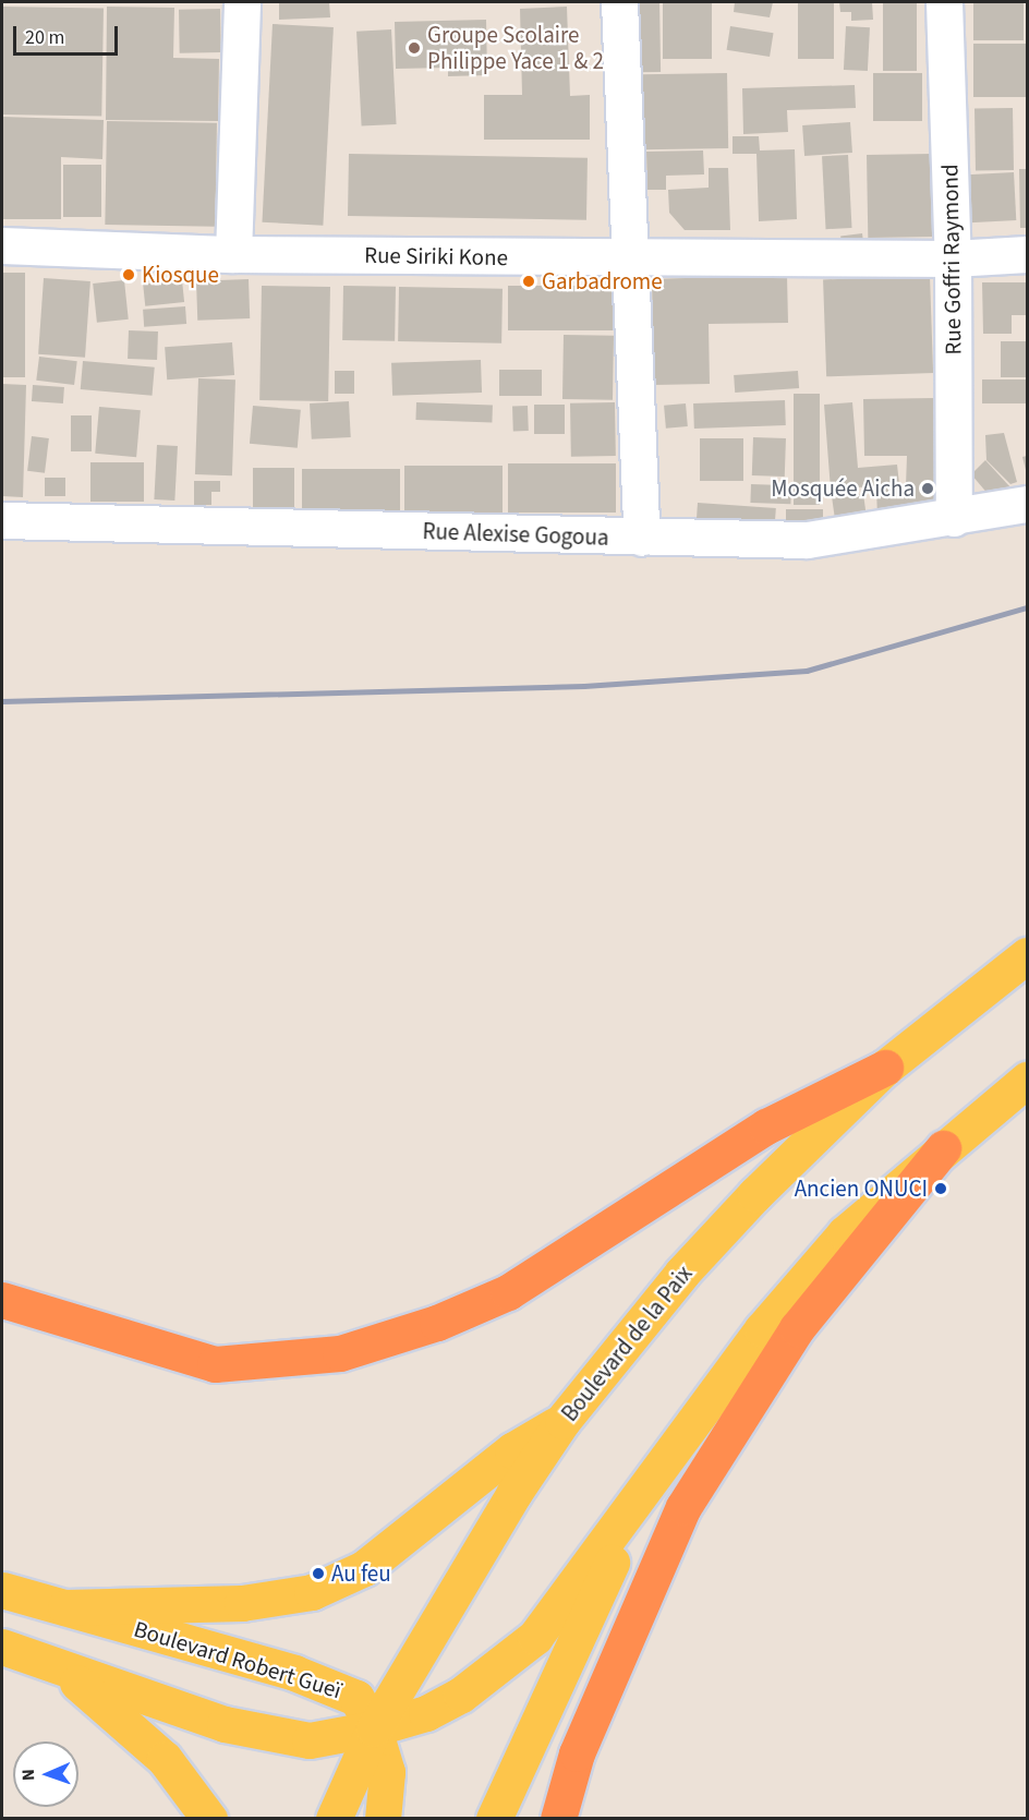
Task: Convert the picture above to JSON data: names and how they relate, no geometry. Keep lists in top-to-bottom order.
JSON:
{
  "streets": {
    "main road": ["Boulevard de la Paix", "Boulevard Robert Gueï"],
    "street": ["Rue Siriki Kone", "Rue Goffri Raymond", "Rue Alexise Gogoua"]
  },
  "crossings": [
    ["Rue Siriki Kone", "Rue Goffri Raymond"],
    ["Rue Goffri Raymond", "Rue Alexise Gogoua"],
    ["Boulevard de la Paix", "Boulevard Robert Gueï"]
  ],
  "places": [
    "Groupe Scolaire Philippe Yace 1 & 2",
    "Kiosque",
    "Garbadrome",
    "Mosquée Aicha",
    "Ancien ONUCI",
    "Au feu"
  ],
  "scale_bar": "20 m",
  "north": "left"
}
